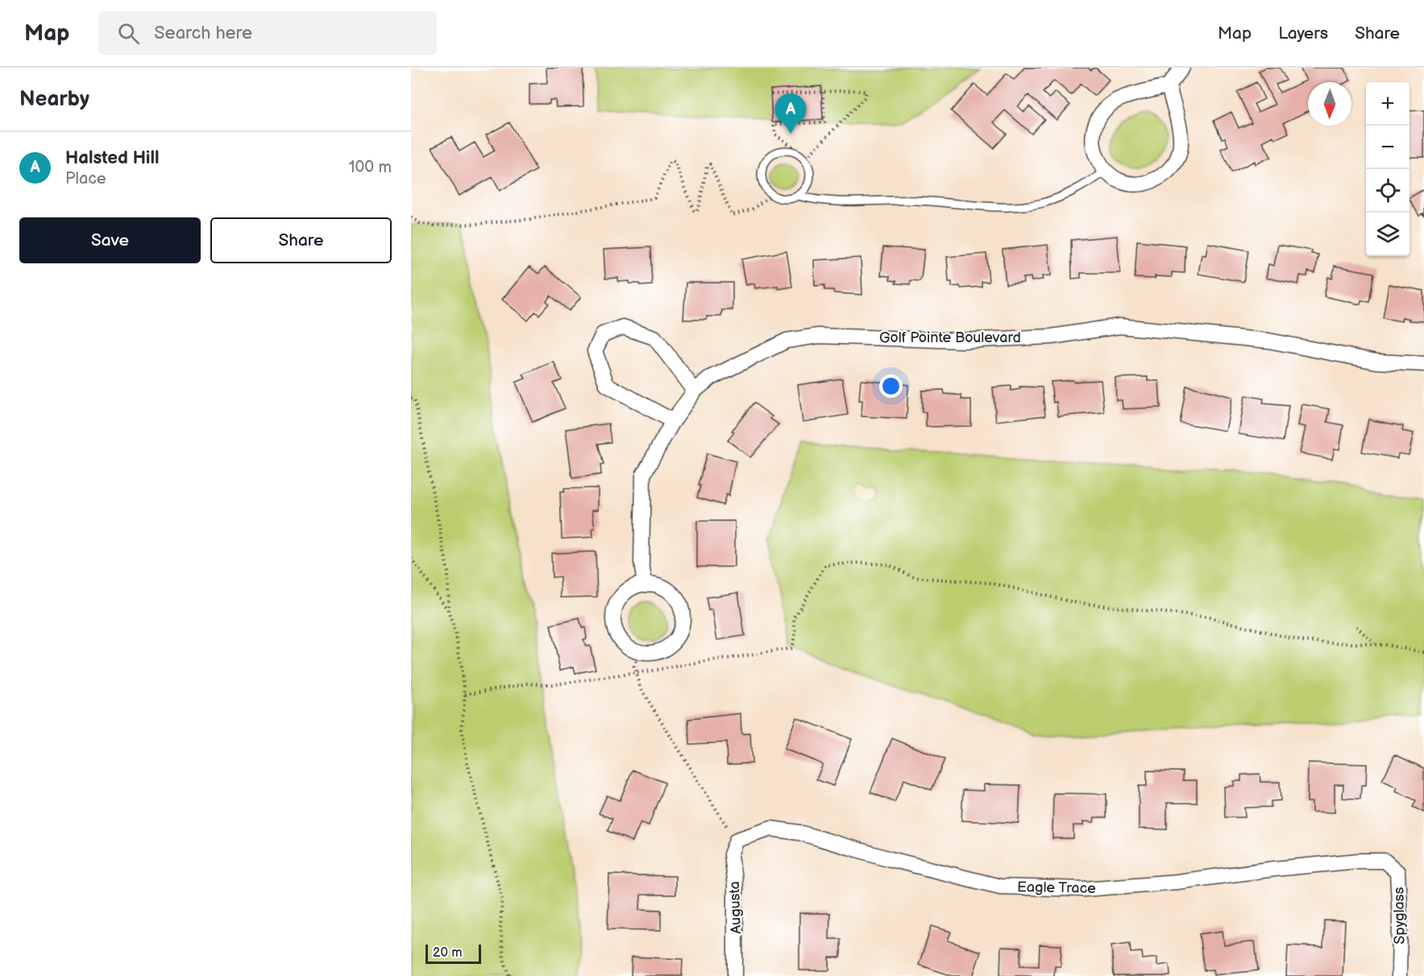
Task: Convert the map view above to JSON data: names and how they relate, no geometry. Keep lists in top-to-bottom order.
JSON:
{
  "streets": {
    "street": [
      "Golf Pointe Boulevard",
      "Eagle Trace",
      "Augusta",
      "Spyglass"
    ]
  },
  "crossings": [
    ["Eagle Trace", "Augusta"],
    ["Eagle Trace", "Spyglass"]
  ],
  "scale_bar": "20 m",
  "north": "bottom",
  "page": {
    "header": "Map",
    "search": "Search here",
    "nav": ["Map", "Layers", "Share"],
    "heading": "Nearby",
    "map_buttons": ["+", "−"],
    "pins": "A",
    "list": [
      {
        "mark": "A",
        "name": "Halsted Hill",
        "note": "Place",
        "value": "100 m"
      }
    ],
    "buttons": ["Save", "Share"],
    "scale": "20 m"
  }
}
